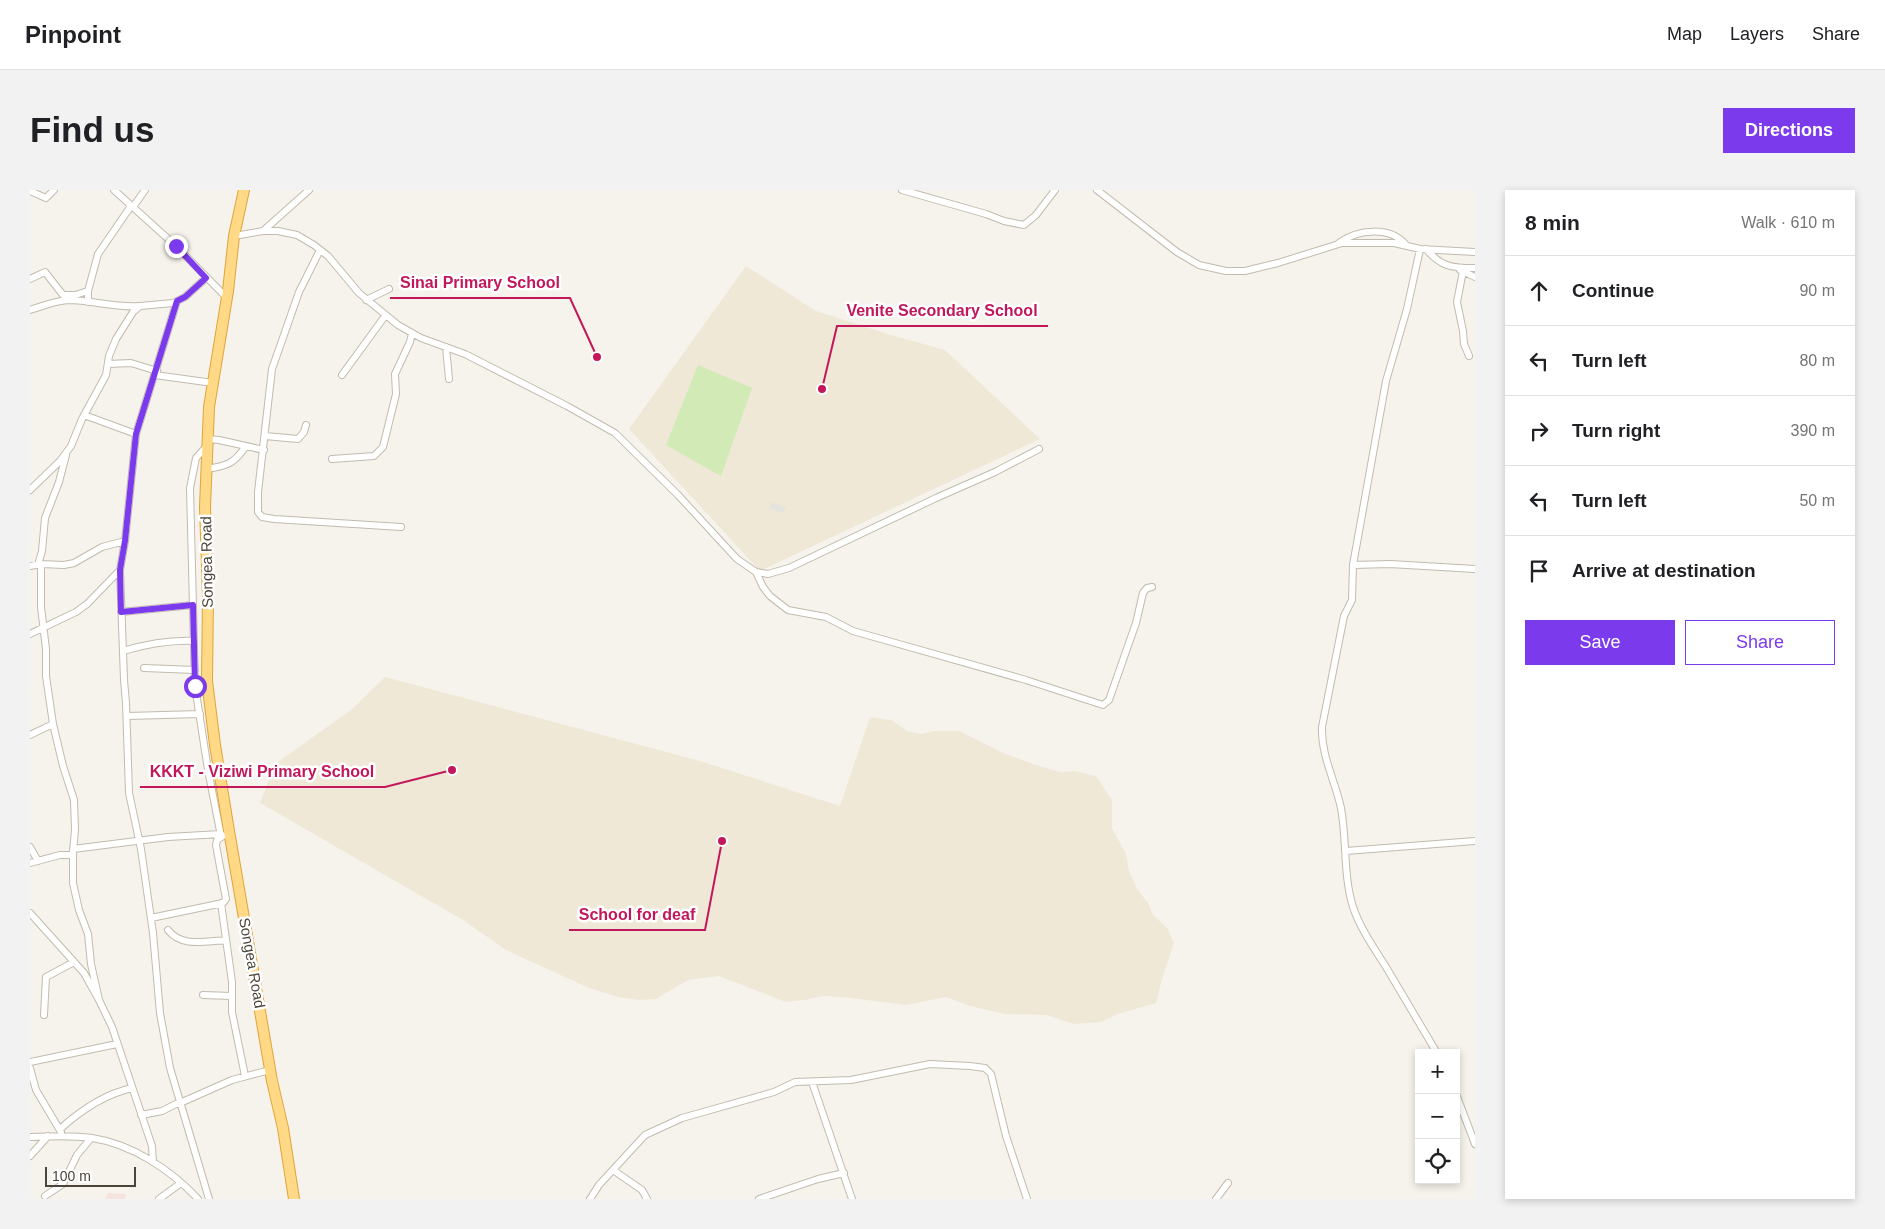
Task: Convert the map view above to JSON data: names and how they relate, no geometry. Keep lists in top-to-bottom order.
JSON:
{
  "streets": {
    "highway": ["Songea Road"]
  },
  "places": [
    "Sinai Primary School",
    "Venite Secondary School",
    "KKKT - Viziwi Primary School",
    "School for deaf"
  ],
  "scale_bar": "100 m",
  "page": {
    "header": "Pinpoint",
    "nav": ["Map", "Layers", "Share"],
    "buttons": [
      "Directions",
      ["Save", "Share"]
    ],
    "title": "Find us",
    "heading": ["8 min", "Walk · 610 m"],
    "list": [
      ["Continue", "90 m"],
      ["Turn left", "80 m"],
      ["Turn right", "390 m"],
      ["Turn left", "50 m"],
      "Arrive at destination"
    ],
    "map_buttons": ["+", "−"],
    "scale": "100 m"
  }
}
